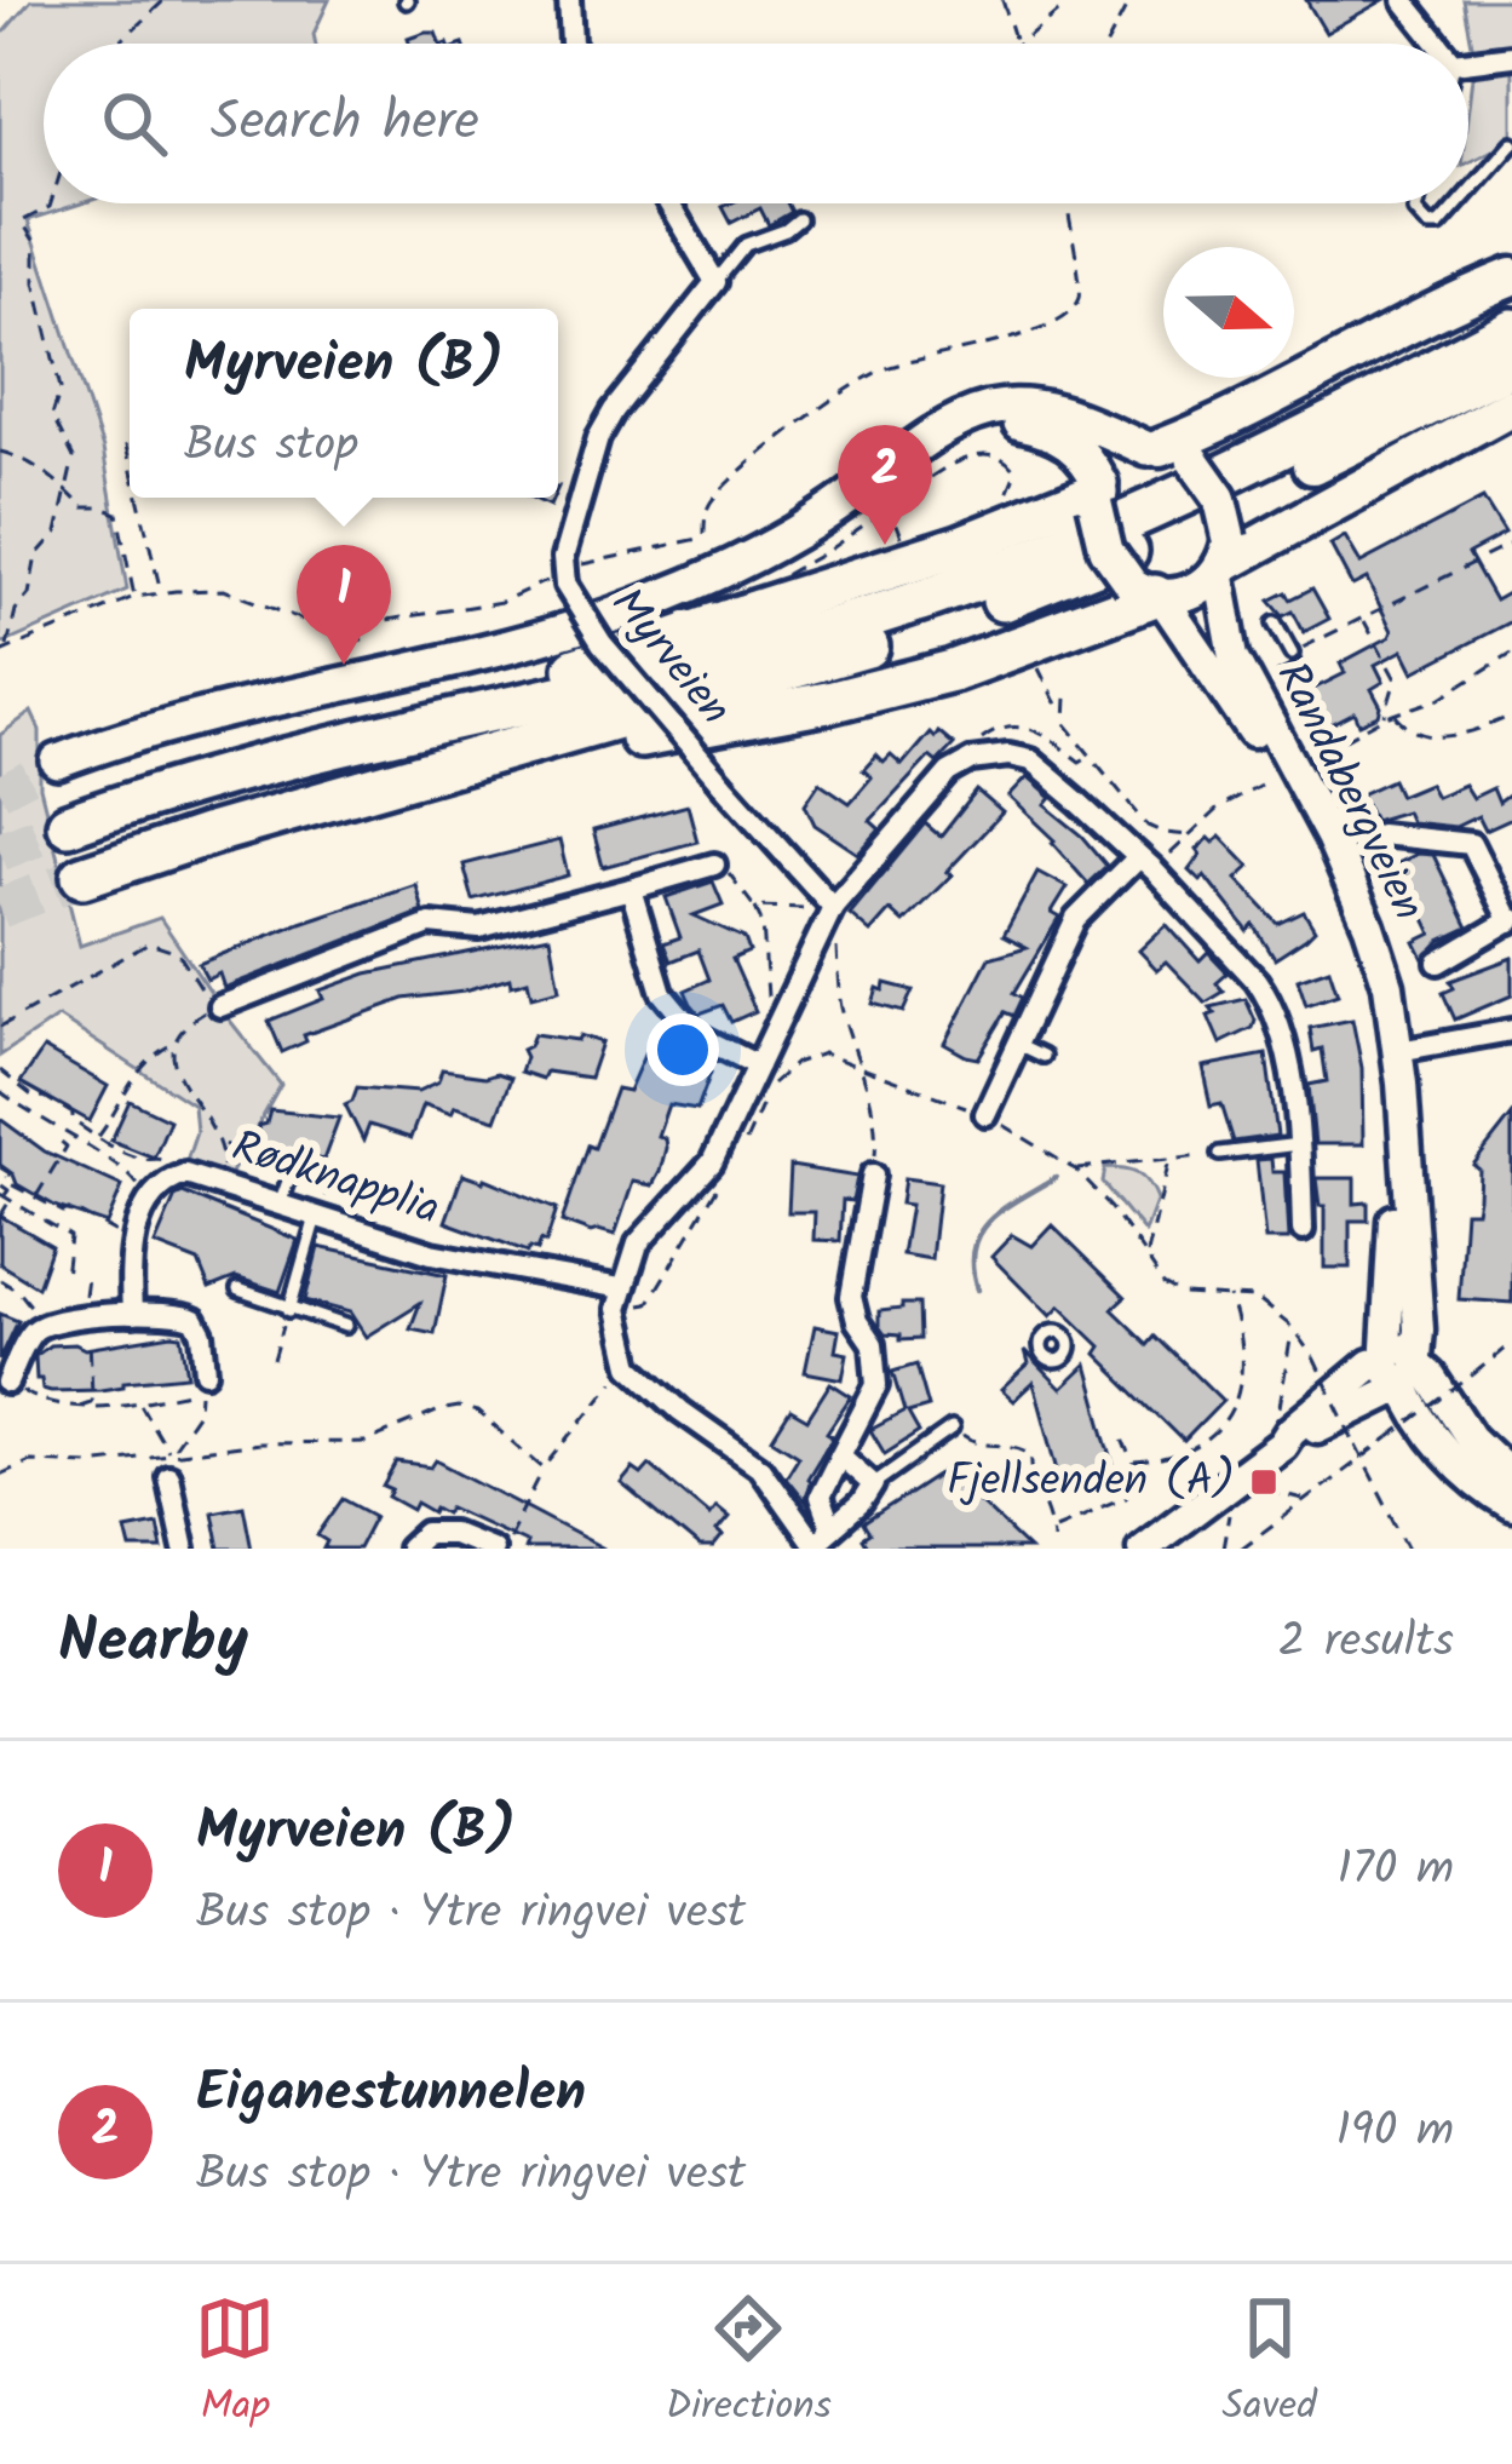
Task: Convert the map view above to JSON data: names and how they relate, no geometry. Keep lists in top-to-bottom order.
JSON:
{
  "streets": {
    "main road": ["Randabergveien"],
    "street": ["Myrveien", "Rødknapplia"]
  },
  "places": {
    "transit": ["Fjellsenden (A)"]
  },
  "north": "right",
  "page": {
    "search": "Search here",
    "popup": ["Myrveien (B)", "Bus stop"],
    "pins": ["2", "1"],
    "heading": ["Nearby", "2 results"],
    "list": [
      {
        "mark": "1",
        "name": "Myrveien (B)",
        "note": "Bus stop · Ytre ringvei vest",
        "value": "170 m"
      },
      {
        "mark": "2",
        "name": "Eiganestunnelen",
        "note": "Bus stop · Ytre ringvei vest",
        "value": "190 m"
      }
    ],
    "nav": ["Map", "Directions", "Saved"]
  }
}
